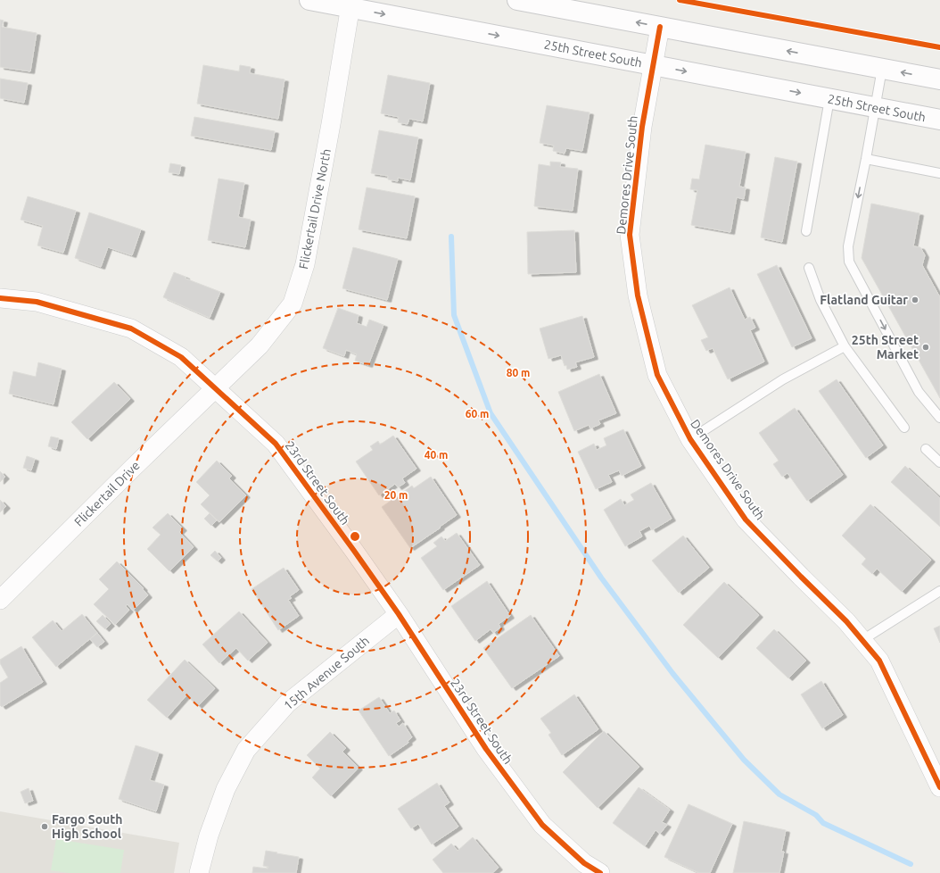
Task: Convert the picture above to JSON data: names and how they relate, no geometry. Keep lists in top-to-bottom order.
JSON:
{
  "streets": {
    "main road": ["25th Street South"],
    "street": [
      "Demores Drive South",
      "Flickertail Drive North",
      "23rd Street South",
      "Flickertail Drive",
      "15th Avenue South"
    ]
  },
  "crossings": [
    ["25th Street South", "Demores Drive South"],
    ["25th Street South", "Flickertail Drive North"],
    ["Flickertail Drive North", "23rd Street South"],
    ["Flickertail Drive North", "Flickertail Drive"],
    ["23rd Street South", "Flickertail Drive"],
    ["23rd Street South", "15th Avenue South"]
  ],
  "places": ["Flatland Guitar", "25th Street Market", "Fargo South High School"],
  "rings": [
    "80 m",
    "60 m",
    "40 m",
    "20 m"
  ]
}
